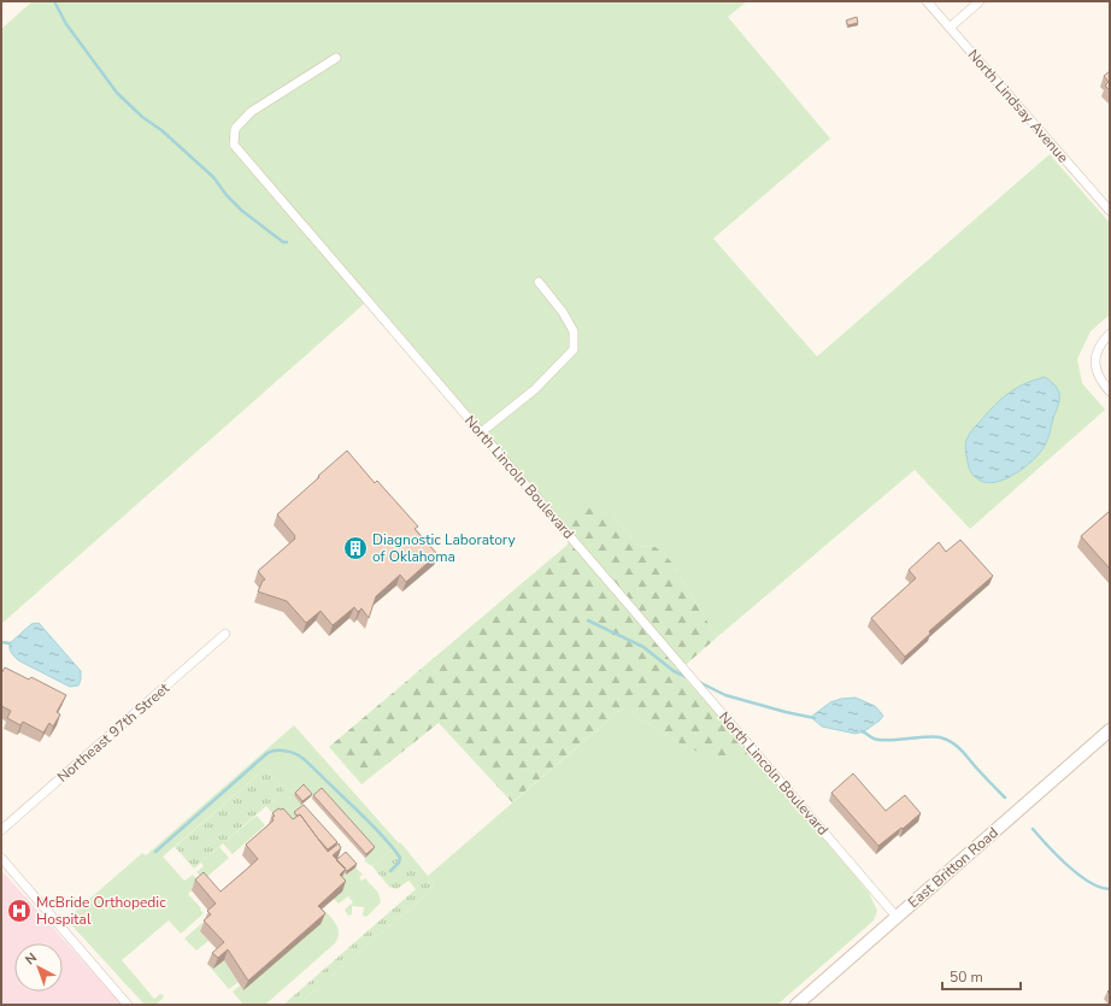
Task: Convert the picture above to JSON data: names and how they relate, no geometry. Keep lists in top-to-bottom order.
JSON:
{
  "streets": {
    "main road": ["East Britton Road"],
    "street": ["North Lindsay Avenue", "North Lincoln Boulevard", "Northeast 97th Street"]
  },
  "crossings": [
    ["North Lincoln Boulevard", "East Britton Road"]
  ],
  "places": {
    "building": ["Diagnostic Laboratory of Oklahoma"],
    "hospital": ["McBride Orthopedic Hospital"]
  },
  "scale_bar": "50 m",
  "north": "top left"
}
